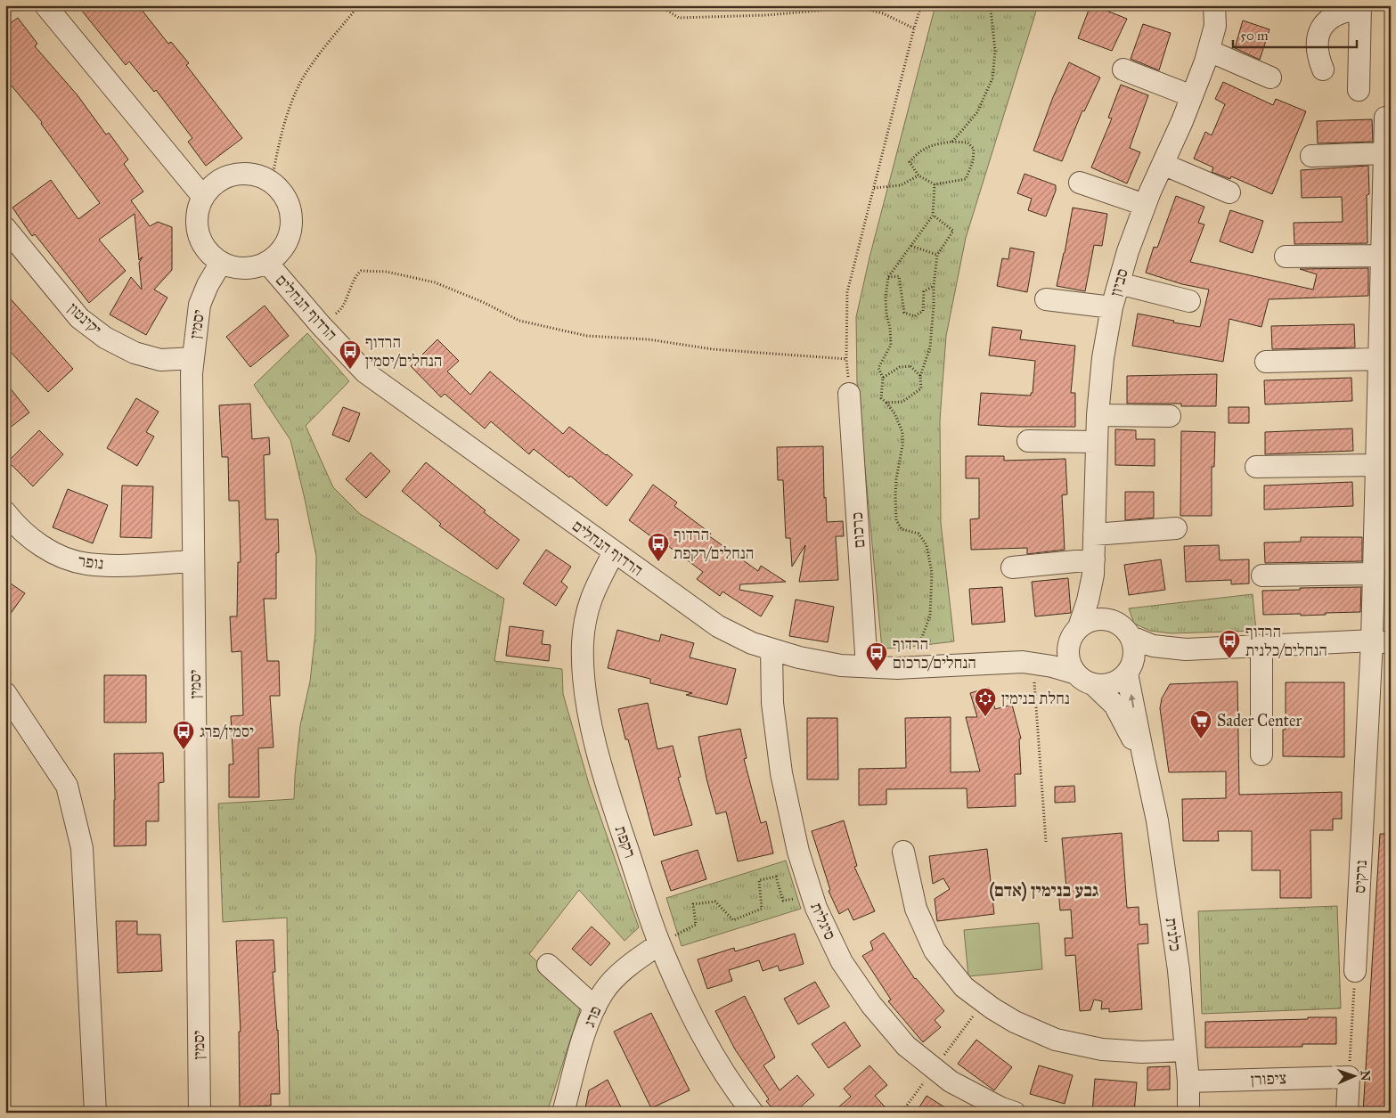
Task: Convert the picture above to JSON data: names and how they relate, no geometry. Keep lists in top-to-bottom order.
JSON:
{
  "streets": {
    "street": [
      "סביון",
      "הרדוף הנחלים",
      "יקינטון",
      "יסמין",
      "כרכום",
      "נופר",
      "רקפת",
      "נרקיס",
      "סיגלית",
      "כלנית",
      "פרג",
      "ציפורן"
    ]
  },
  "crossings": [
    ["סביון", "הרדוף הנחלים"],
    ["סביון", "כלנית"],
    ["הרדוף הנחלים", "יסמין"],
    ["הרדוף הנחלים", "כרכום"],
    ["הרדוף הנחלים", "רקפת"],
    ["הרדוף הנחלים", "סיגלית"],
    ["הרדוף הנחלים", "כלנית"],
    ["יקינטון", "יסמין"],
    ["יסמין", "נופר"],
    ["רקפת", "פרג"],
    ["כלנית", "ציפורן"]
  ],
  "districts": ["גבע בנימין (אדם)"],
  "places": {
    "bus stop": [
      "הרדוף הנחלים/יסמין",
      "הרדוף הנחלים/רקפת",
      "הרדוף הנחלים/כלנית",
      "הרדוף הנחלים/כרכום",
      "יסמין/פרג"
    ],
    "synagogue": ["נחלת בנימין"],
    "supermarket": ["Sader Center"]
  },
  "scale_bar": "50 m",
  "north": "right"
}
